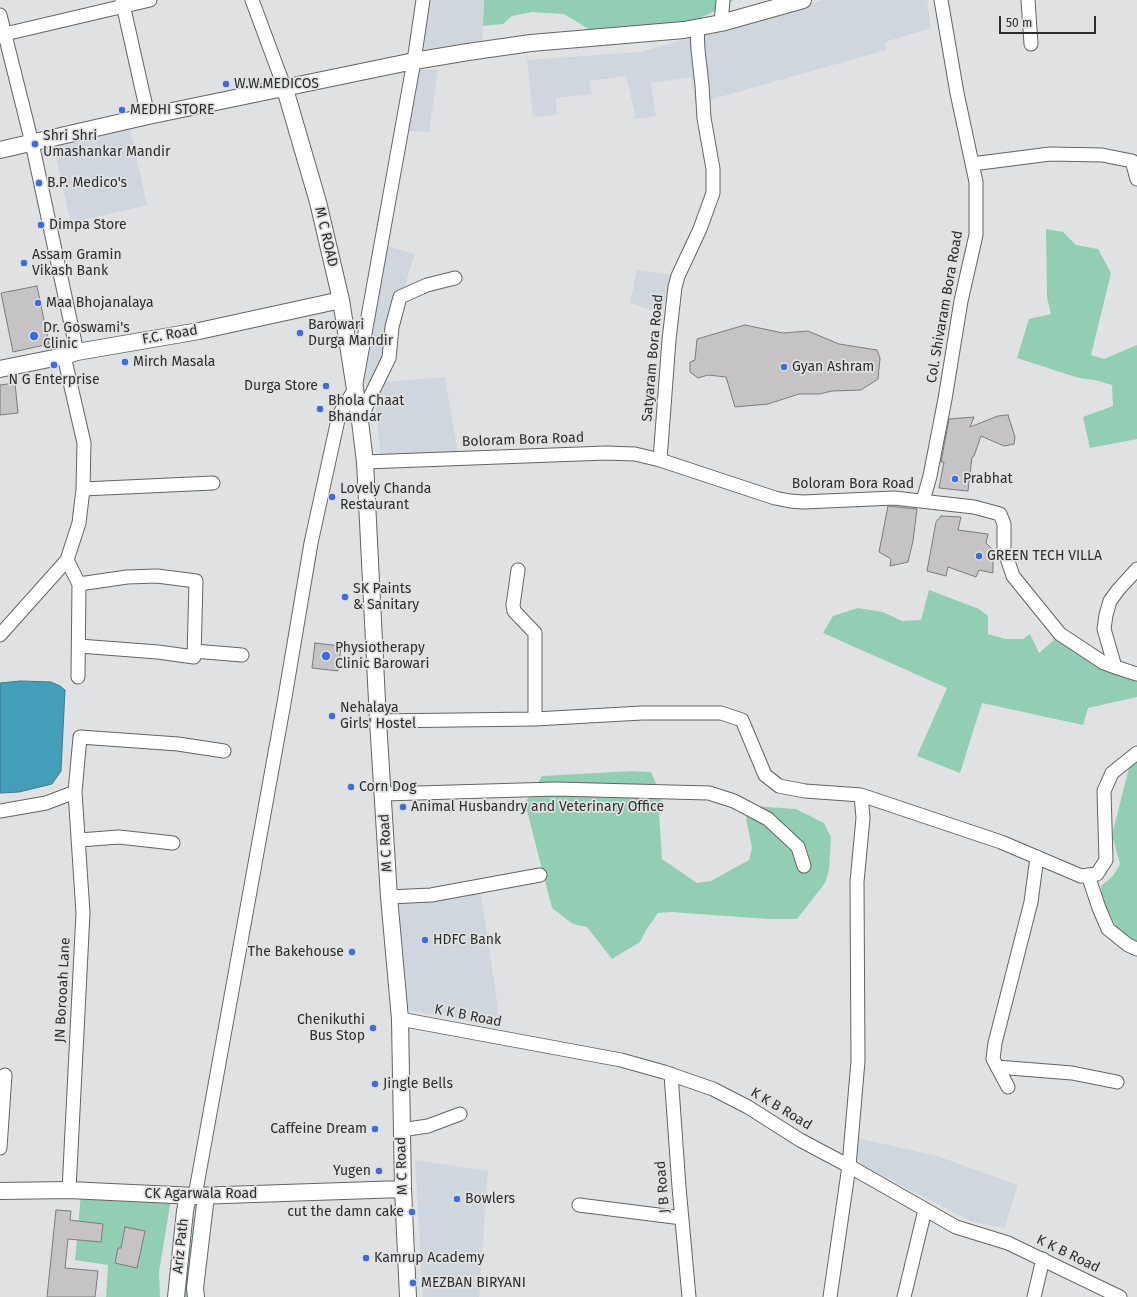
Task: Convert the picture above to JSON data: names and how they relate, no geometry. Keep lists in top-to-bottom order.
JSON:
{
  "streets": {
    "street": [
      "M C ROAD",
      "Col. Shivaram Bora Road",
      "F.C. Road",
      "Satyaram Bora Road",
      "Boloram Bora Road",
      "M C Road",
      "JN Borooah Lane",
      "K K B Road",
      "J B Road",
      "CK Agarwala Road",
      "Ariz Path"
    ]
  },
  "crossings": [
    ["M C ROAD", "F.C. Road"],
    ["M C ROAD", "M C Road"],
    ["Col. Shivaram Bora Road", "Boloram Bora Road"],
    ["Satyaram Bora Road", "Boloram Bora Road"],
    ["Boloram Bora Road", "M C Road"],
    ["M C Road", "K K B Road"],
    ["M C Road", "CK Agarwala Road"],
    ["JN Borooah Lane", "CK Agarwala Road"],
    ["K K B Road", "J B Road"],
    ["CK Agarwala Road", "Ariz Path"]
  ],
  "places": [
    "W.W.MEDICOS",
    "MEDHI STORE",
    "Shri Shri Umashankar Mandir",
    "B.P. Medico's",
    "Dimpa Store",
    "Assam Gramin Vikash Bank",
    "Maa Bhojanalaya",
    "Barowari Durga Mandir",
    "Dr. Goswami's Clinic",
    "Mirch Masala",
    "N G Enterprise",
    "Gyan Ashram",
    "Durga Store",
    "Bhola Chaat Bhandar",
    "Prabhat",
    "Lovely Chanda Restaurant",
    "GREEN TECH VILLA",
    "SK Paints & Sanitary",
    "Physiotherapy Clinic Barowari",
    "Nehalaya Girls' Hostel",
    "Corn Dog",
    "Animal Husbandry and Veterinary Office",
    "HDFC Bank",
    "The Bakehouse",
    "Chenikuthi Bus Stop",
    "Jingle Bells",
    "Caffeine Dream",
    "Yugen",
    "Bowlers",
    "cut the damn cake",
    "Kamrup Academy",
    "MEZBAN BIRYANI"
  ],
  "scale_bar": "50 m"
}
